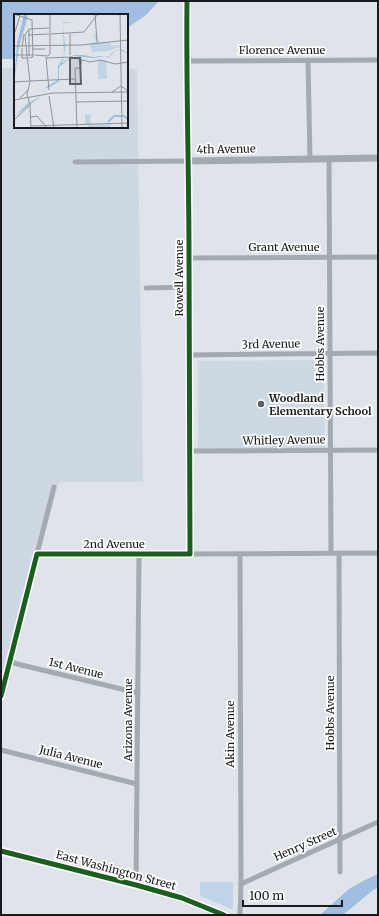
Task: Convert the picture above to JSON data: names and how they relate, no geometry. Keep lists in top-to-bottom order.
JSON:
{
  "streets": {
    "street": [
      "Florence Avenue",
      "4th Avenue",
      "Grant Avenue",
      "Rowell Avenue",
      "3rd Avenue",
      "Hobbs Avenue",
      "Whitley Avenue",
      "2nd Avenue",
      "1st Avenue",
      "Arizona Avenue",
      "Akin Avenue",
      "Julia Avenue",
      "Henry Street",
      "East Washington Street"
    ]
  },
  "crossings": [
    ["Florence Avenue", "Rowell Avenue"],
    ["4th Avenue", "Rowell Avenue"],
    ["4th Avenue", "Hobbs Avenue"],
    ["Grant Avenue", "Rowell Avenue"],
    ["Grant Avenue", "Hobbs Avenue"],
    ["Rowell Avenue", "3rd Avenue"],
    ["Rowell Avenue", "Whitley Avenue"],
    ["Rowell Avenue", "2nd Avenue"],
    ["3rd Avenue", "Hobbs Avenue"],
    ["Hobbs Avenue", "Whitley Avenue"],
    ["Hobbs Avenue", "2nd Avenue"],
    ["Hobbs Avenue", "Henry Street"],
    ["2nd Avenue", "Arizona Avenue"],
    ["2nd Avenue", "Akin Avenue"],
    ["1st Avenue", "Arizona Avenue"],
    ["Arizona Avenue", "Julia Avenue"],
    ["Arizona Avenue", "East Washington Street"],
    ["Akin Avenue", "Henry Street"]
  ],
  "places": ["Woodland Elementary School"],
  "scale_bar": "100 m"
}
